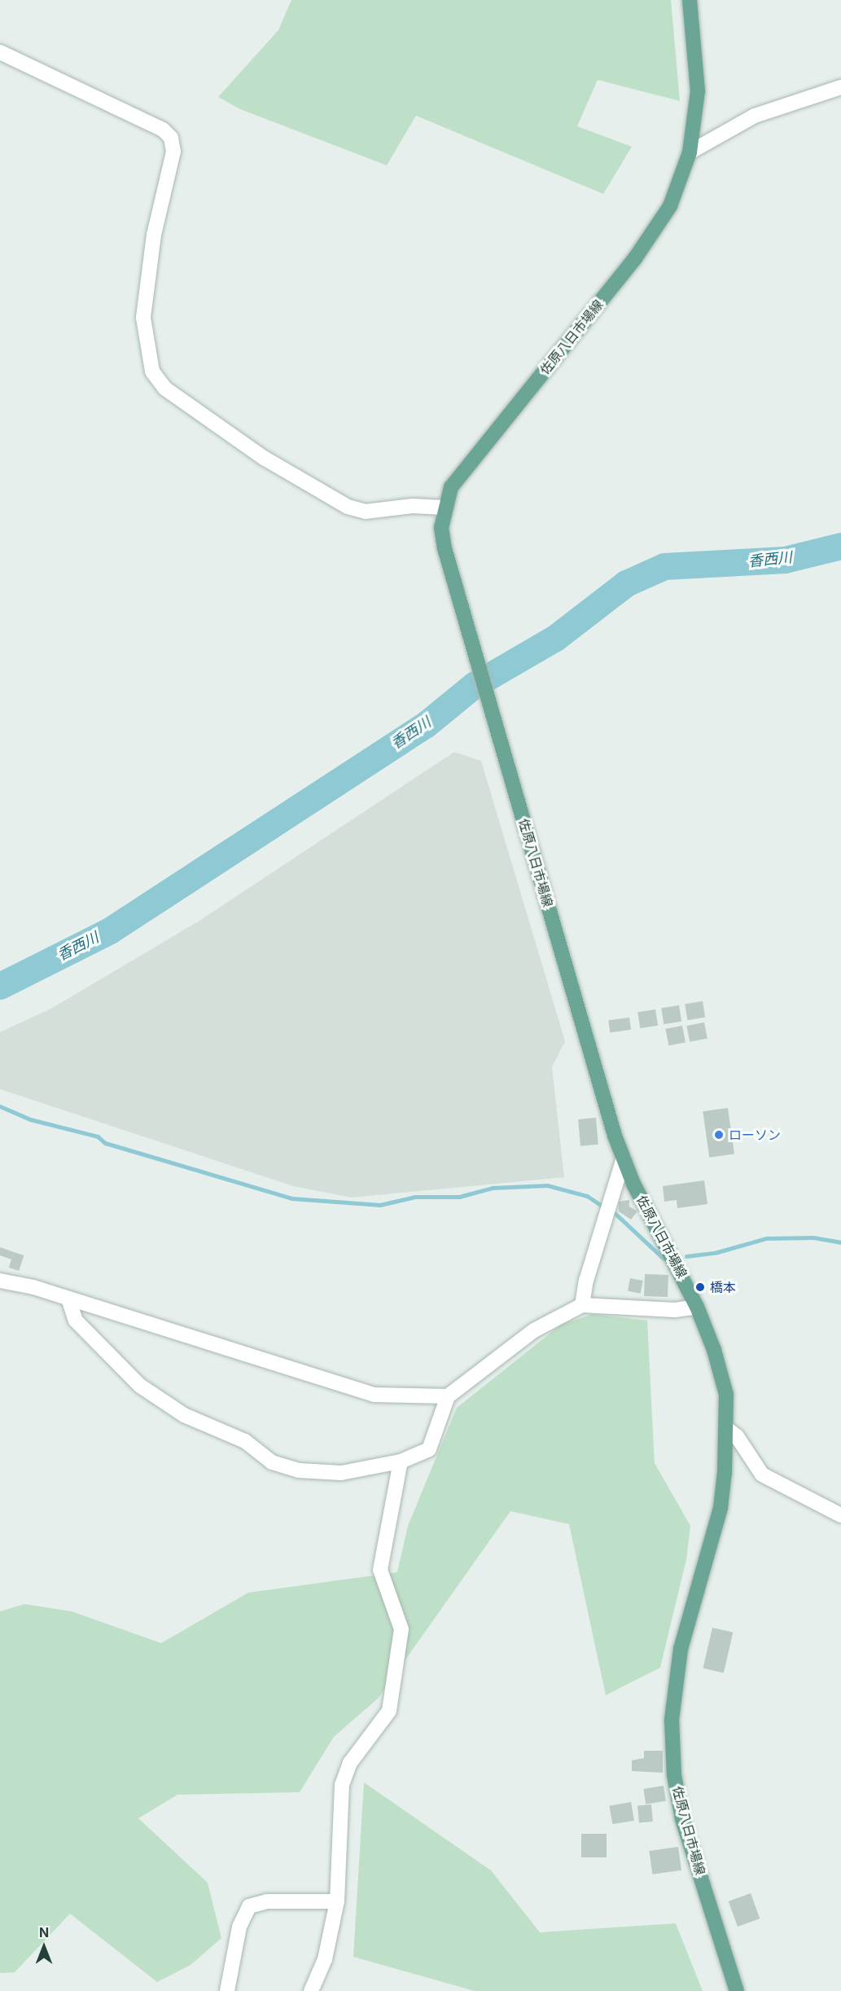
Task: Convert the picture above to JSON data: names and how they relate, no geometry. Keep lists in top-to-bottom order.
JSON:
{
  "streets": {
    "main road": ["佐原八日市場線"]
  },
  "water": ["香西川"],
  "places": ["ローソン", "橋本"],
  "north": "top"
}
